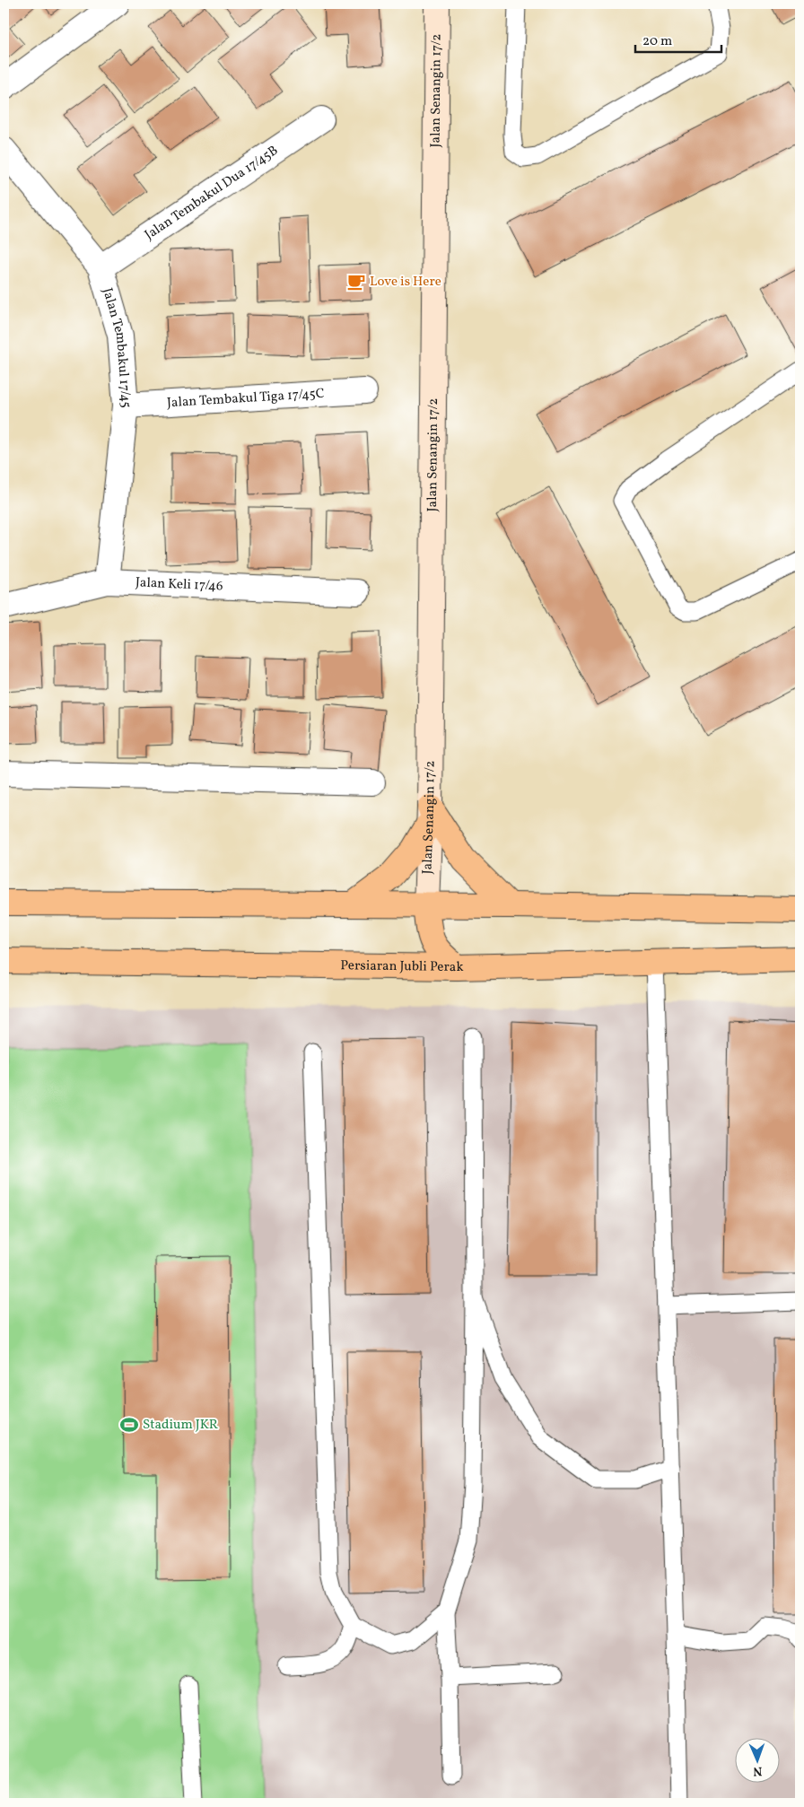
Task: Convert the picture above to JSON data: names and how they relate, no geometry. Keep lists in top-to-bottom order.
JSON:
{
  "streets": {
    "main road": ["Persiaran Jubli Perak"],
    "street": [
      "Jalan Senangin 17/2",
      "Jalan Tembakul Dua 17/45B",
      "Jalan Tembakul 17/45",
      "Jalan Tembakul Tiga 17/45C",
      "Jalan Keli 17/46"
    ]
  },
  "crossings": [
    ["Jalan Tembakul Dua 17/45B", "Jalan Tembakul 17/45"],
    ["Jalan Tembakul 17/45", "Jalan Tembakul Tiga 17/45C"],
    ["Jalan Tembakul 17/45", "Jalan Keli 17/46"]
  ],
  "places": {
    "cafe": ["Love is Here"],
    "sports": ["Stadium JKR"]
  },
  "scale_bar": "20 m",
  "north": "bottom"
}
